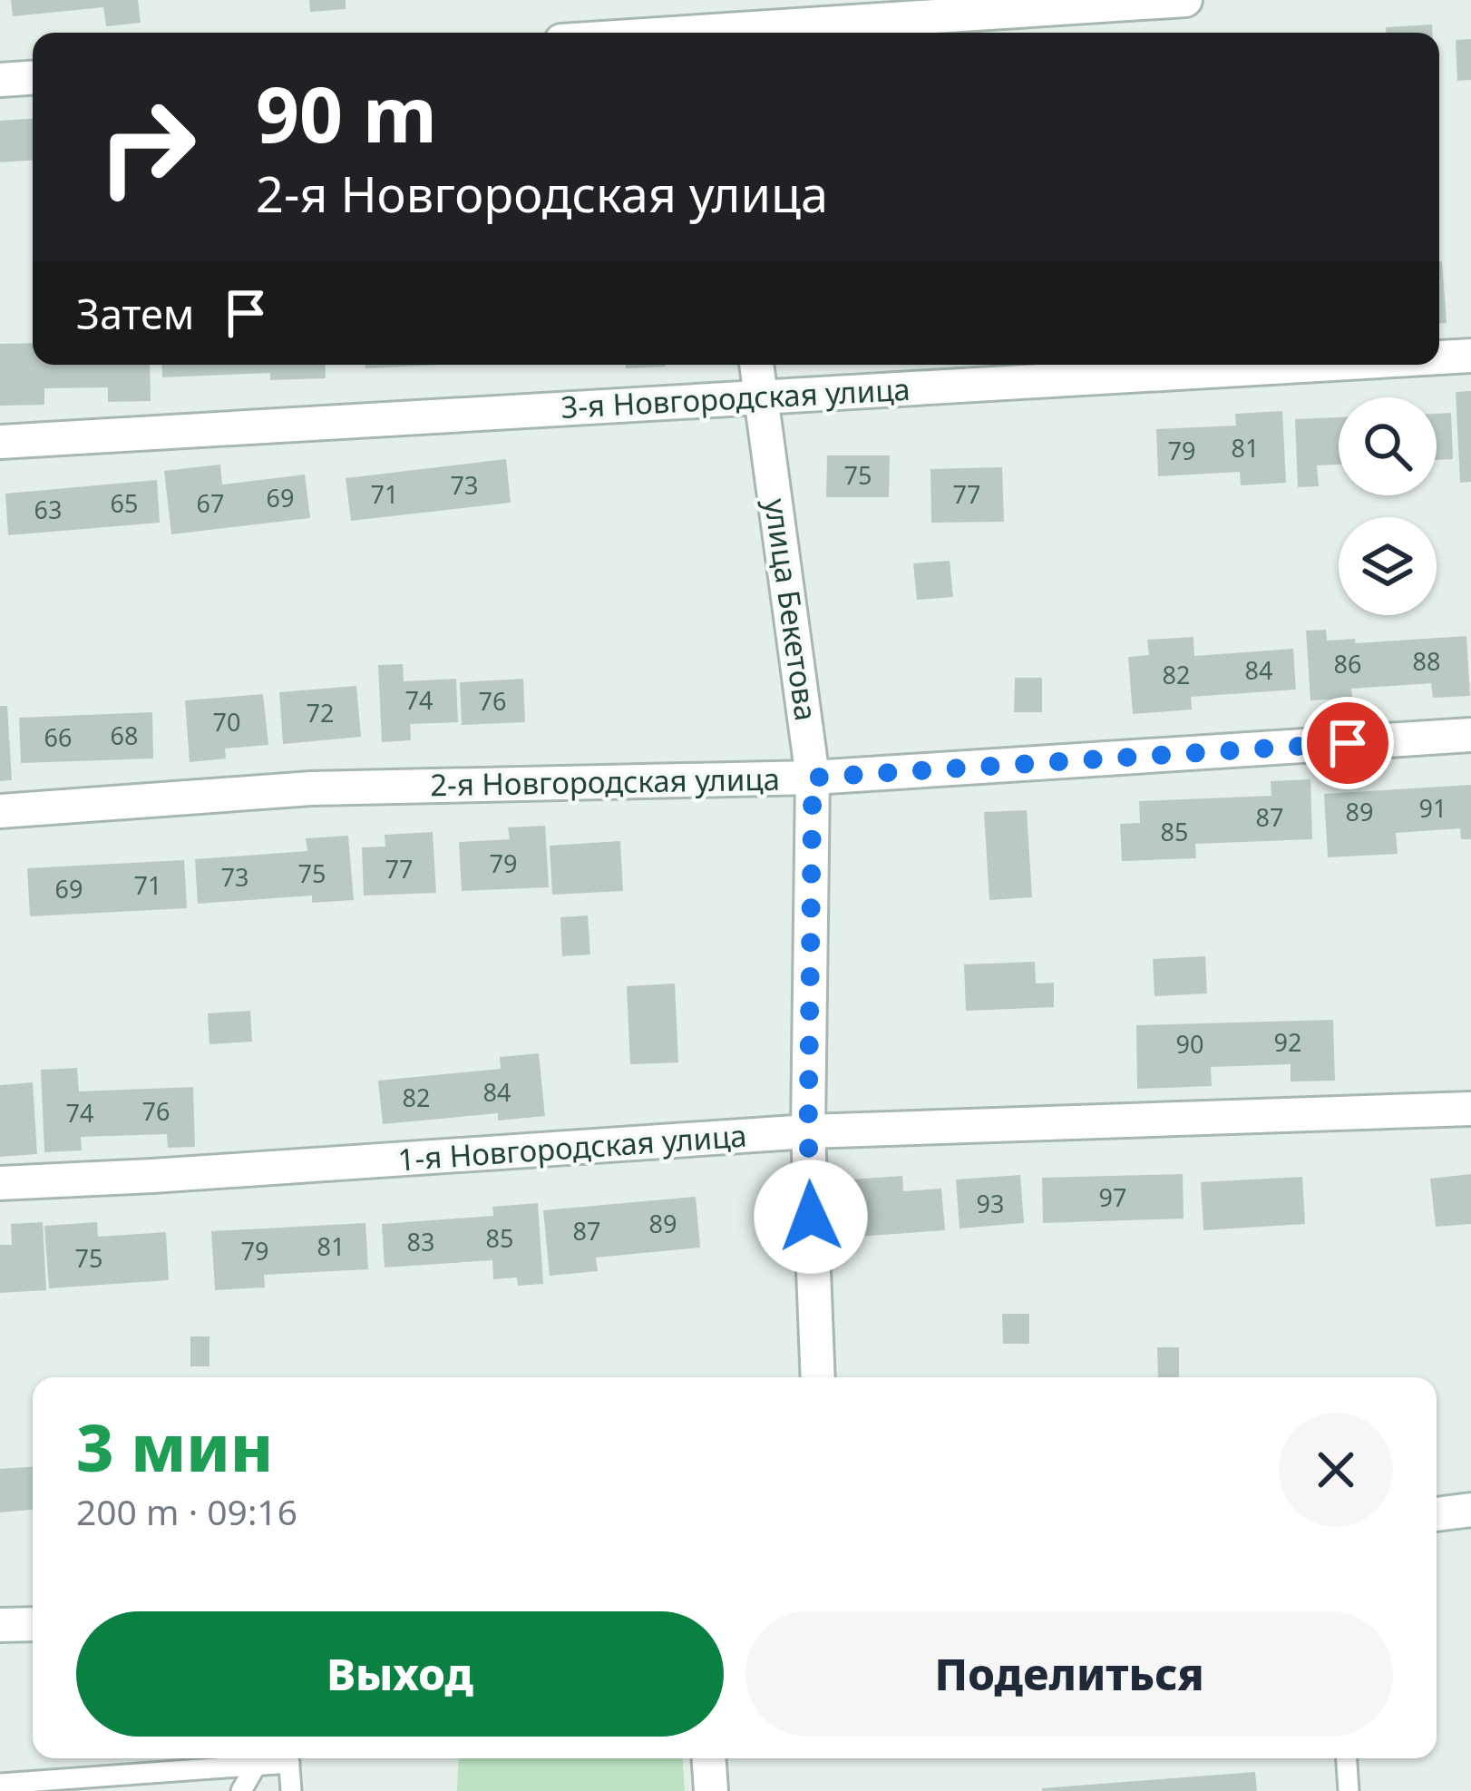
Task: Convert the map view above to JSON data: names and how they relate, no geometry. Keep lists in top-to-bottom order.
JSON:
{
  "streets": {
    "street": [
      "3-я Новгородская улица",
      "улица Бекетова",
      "2-я Новгородская улица",
      "1-я Новгородская улица"
    ]
  },
  "crossings": [
    ["3-я Новгородская улица", "улица Бекетова"],
    ["улица Бекетова", "2-я Новгородская улица"],
    ["улица Бекетова", "1-я Новгородская улица"]
  ],
  "house_numbers": [
    "81",
    "79",
    "75",
    "73",
    "71",
    "77",
    "69",
    "65",
    "67",
    "63",
    "88",
    "86",
    "84",
    "82",
    "74",
    "76",
    "72",
    "70",
    "68",
    "66",
    "91",
    "89",
    "87",
    "85",
    "79",
    "77",
    "75",
    "73",
    "71",
    "69",
    "92",
    "90",
    "84",
    "82",
    "76",
    "74",
    "97",
    "93",
    "89",
    "87",
    "85",
    "83",
    "81",
    "79",
    "75"
  ],
  "page": {
    "turn": ["90 m", "2-я Новгородская улица"],
    "then": "Затем",
    "heading": ["3 мин", "200 m · 09:16"],
    "buttons": ["Выход", "Поделиться"]
  }
}
